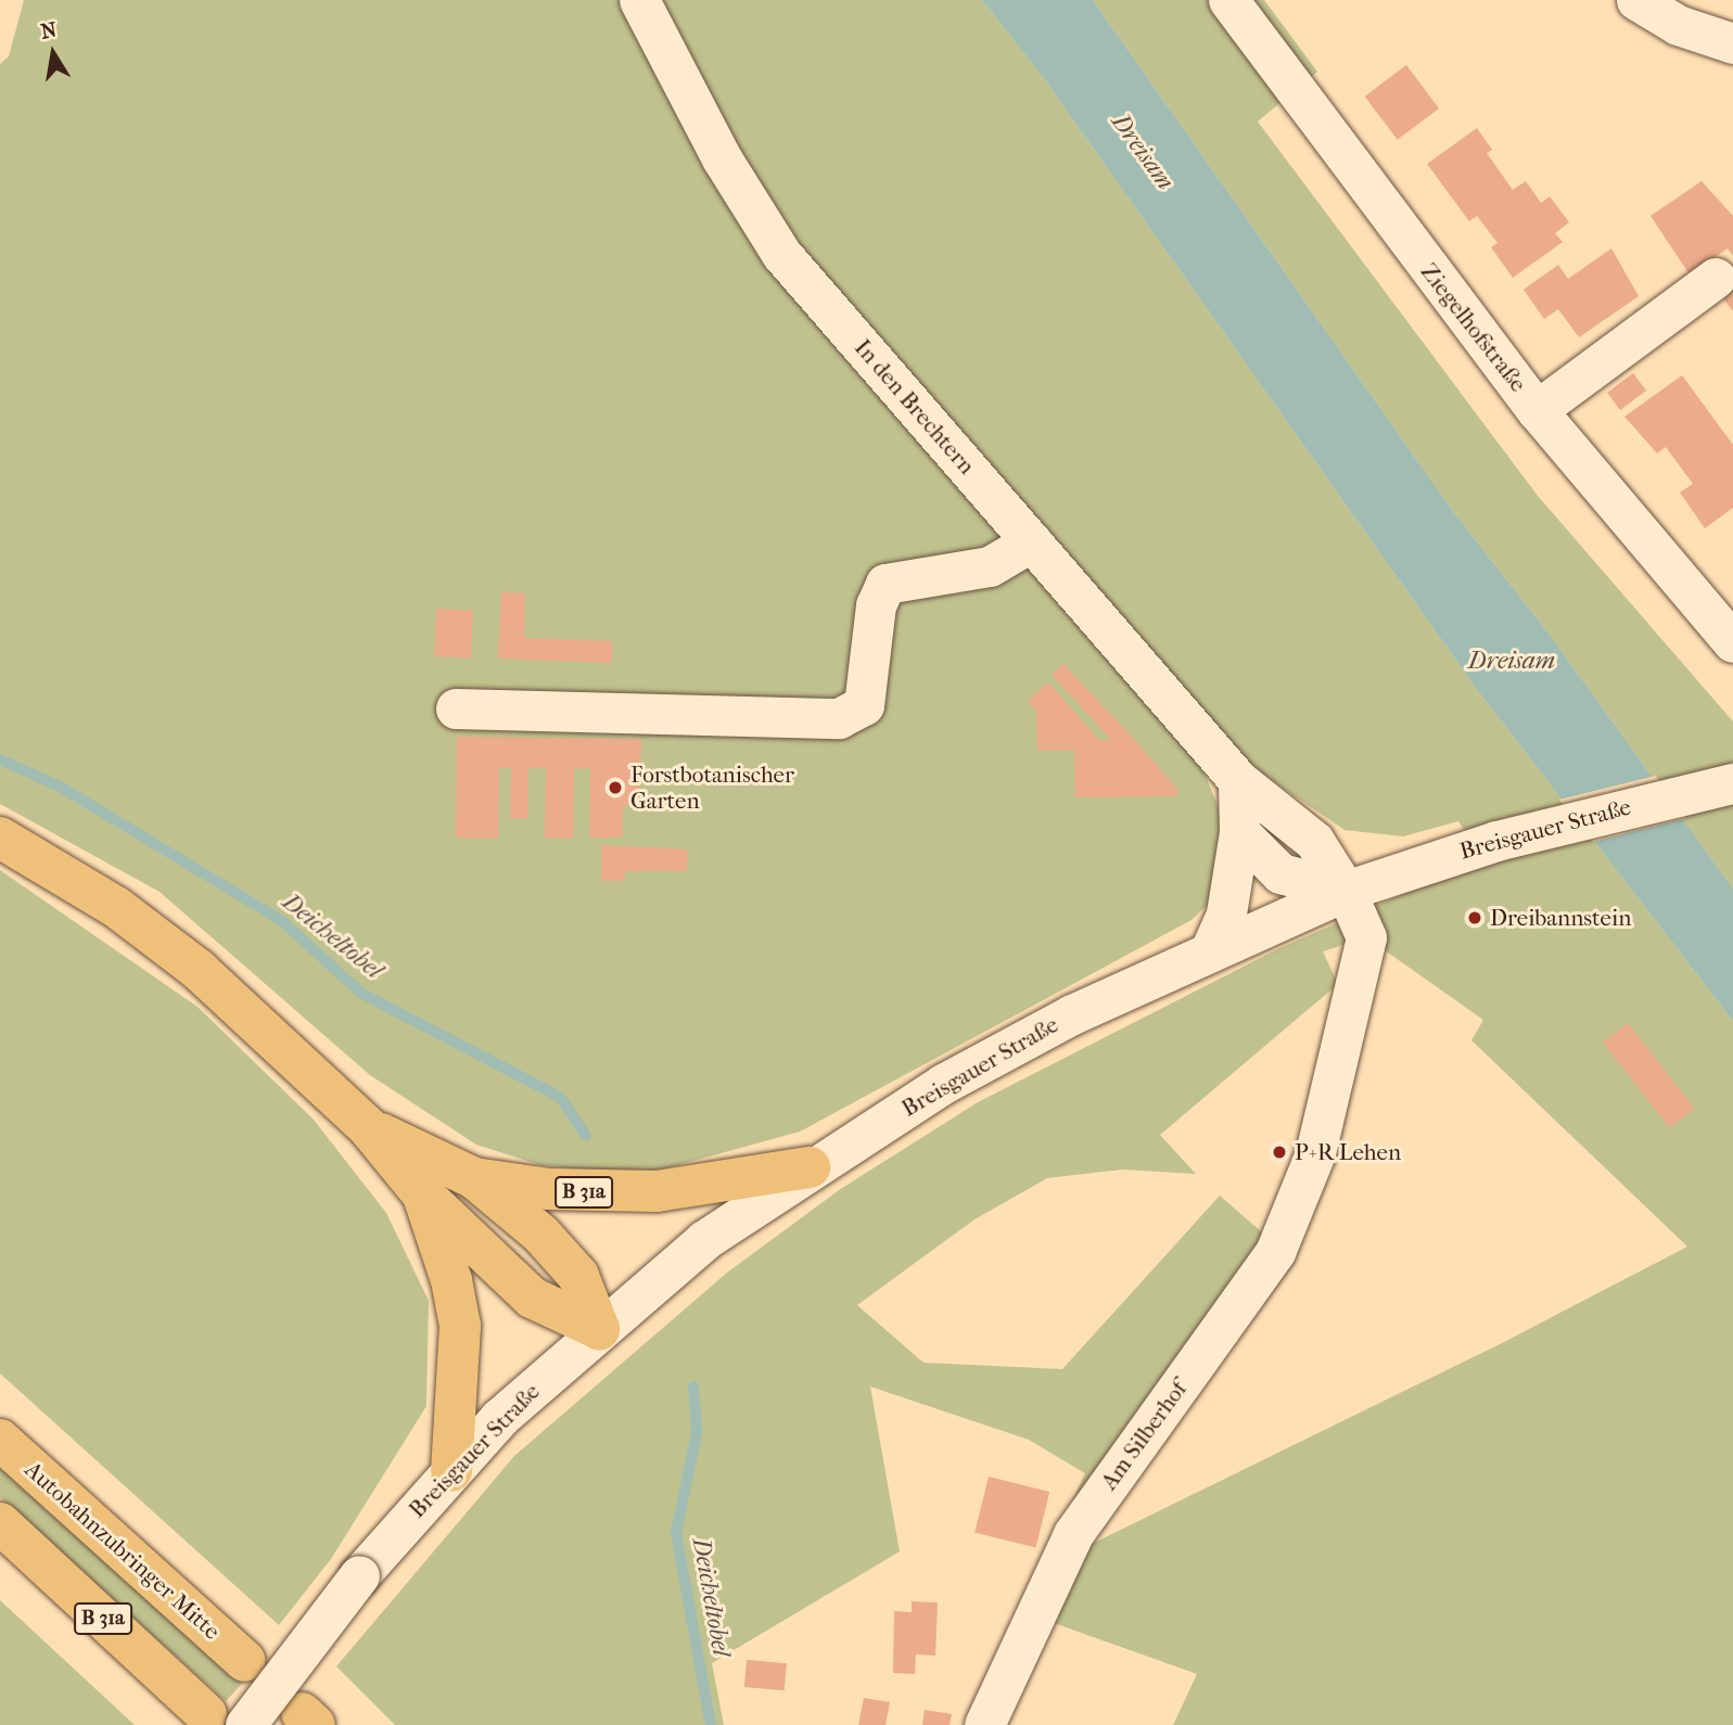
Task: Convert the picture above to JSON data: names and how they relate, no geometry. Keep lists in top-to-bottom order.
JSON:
{
  "streets": {
    "highway": ["B 31a", "Autobahnzubringer Mitte"],
    "street": [
      "Ziegelhofstraße",
      "In den Brechtern",
      "Breisgauer Straße",
      "Am Silberhof"
    ]
  },
  "crossings": [
    ["In den Brechtern", "Breisgauer Straße"],
    ["In den Brechtern", "Am Silberhof"],
    ["Breisgauer Straße", "B 31a"],
    ["Breisgauer Straße", "Am Silberhof"]
  ],
  "water": ["Dreisam", "Deicheltobel"],
  "places": ["Forstbotanischer Garten", "Dreibannstein", "P+R Lehen"],
  "north": "top"
}
